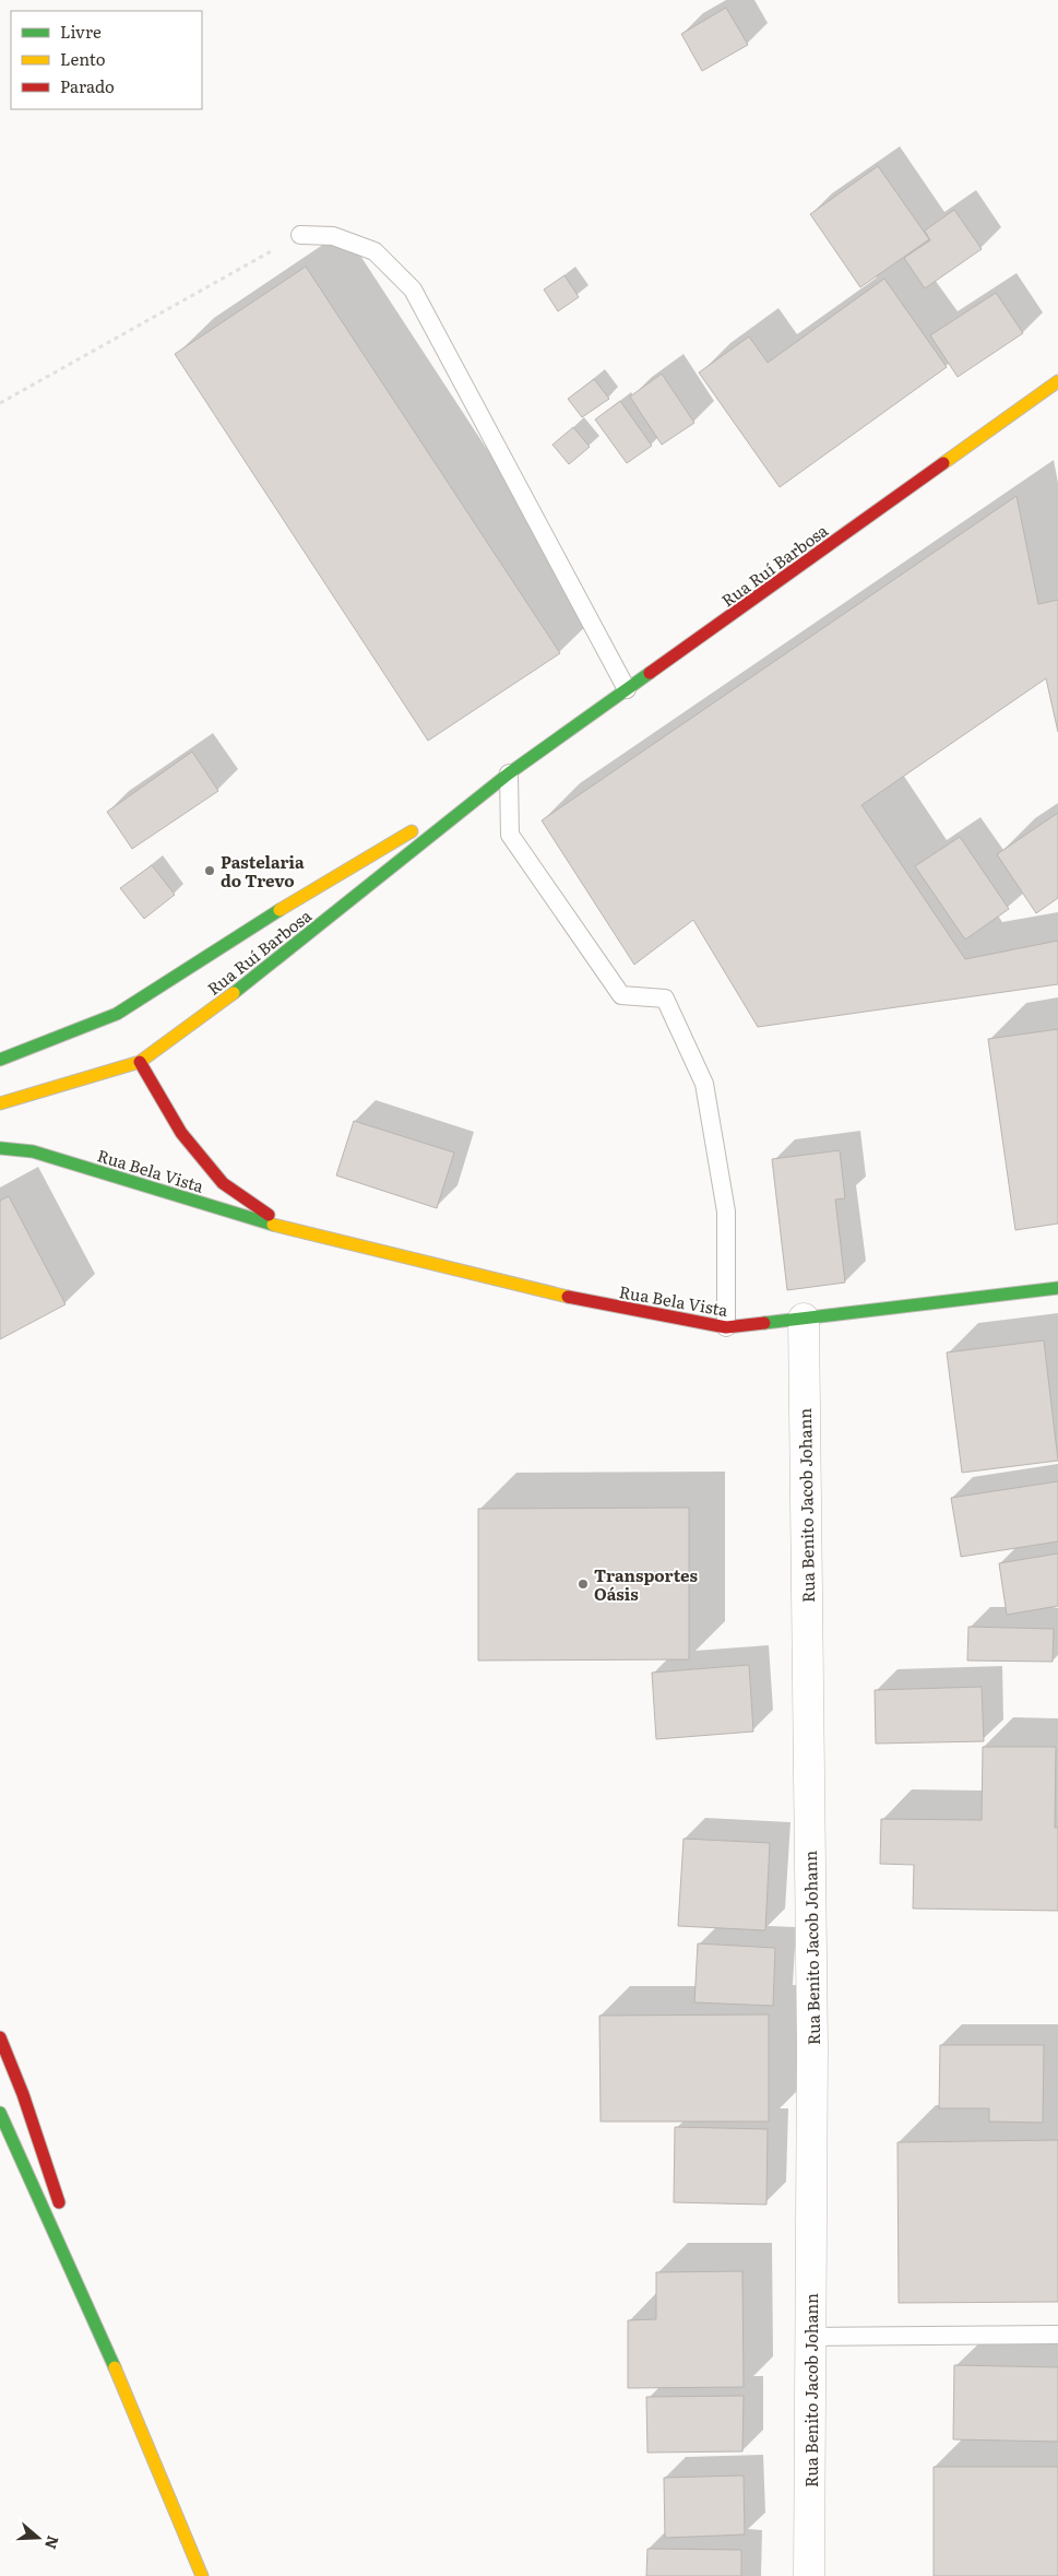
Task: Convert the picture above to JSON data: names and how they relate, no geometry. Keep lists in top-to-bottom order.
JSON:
{
  "streets": {
    "main road": ["Rua Ruí Barbosa", "Rua Bela Vista"],
    "street": ["Rua Benito Jacob Johann"]
  },
  "crossings": [
    ["Rua Ruí Barbosa", "Rua Bela Vista"],
    ["Rua Bela Vista", "Rua Benito Jacob Johann"]
  ],
  "places": ["Pastelaria do Trevo", "Transportes Oásis"],
  "legend": ["Livre", "Lento", "Parado"],
  "north": "right"
}
